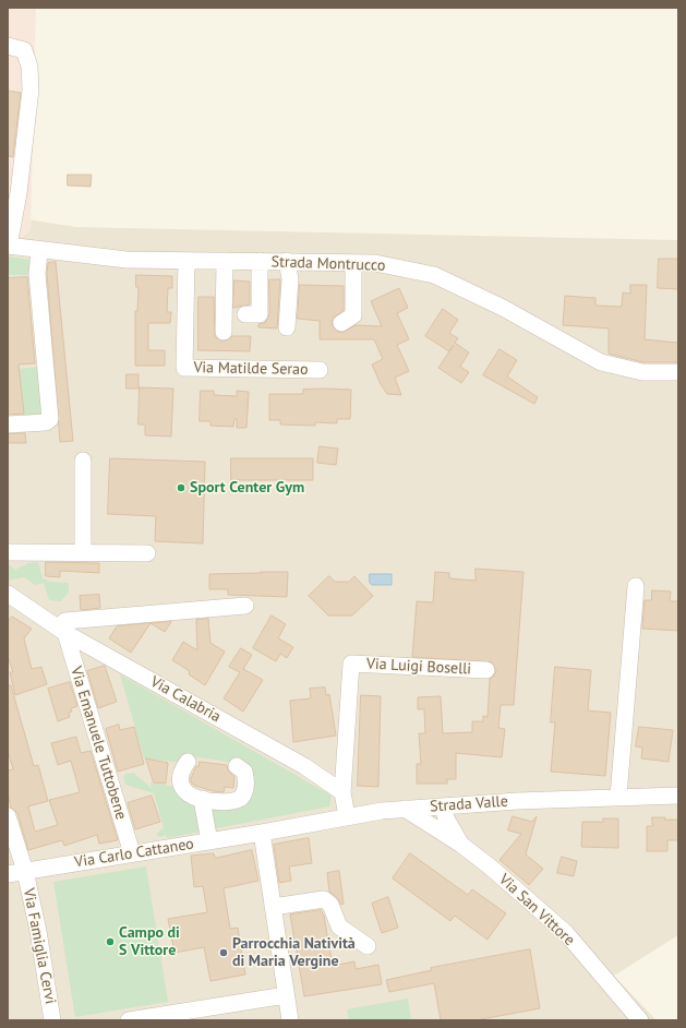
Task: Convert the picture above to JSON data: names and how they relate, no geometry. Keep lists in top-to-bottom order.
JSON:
{
  "streets": {
    "street": [
      "Strada Montrucco",
      "Via Matilde Serao",
      "Via Luigi Boselli",
      "Via Calabria",
      "Via Emanuele Tuttobene",
      "Strada Valle",
      "Via Carlo Cattaneo",
      "Via San Vittore",
      "Via Famiglia Cervi"
    ]
  },
  "crossings": [
    ["Strada Montrucco", "Via Matilde Serao"],
    ["Via Luigi Boselli", "Via Calabria"],
    ["Via Calabria", "Via Emanuele Tuttobene"],
    ["Via Emanuele Tuttobene", "Via Carlo Cattaneo"],
    ["Strada Valle", "Via Carlo Cattaneo"],
    ["Strada Valle", "Via San Vittore"],
    ["Via Carlo Cattaneo", "Via Famiglia Cervi"]
  ],
  "places": ["Sport Center Gym", "Campo di S Vittore", "Parrocchia Natività di Maria Vergine"]
}
